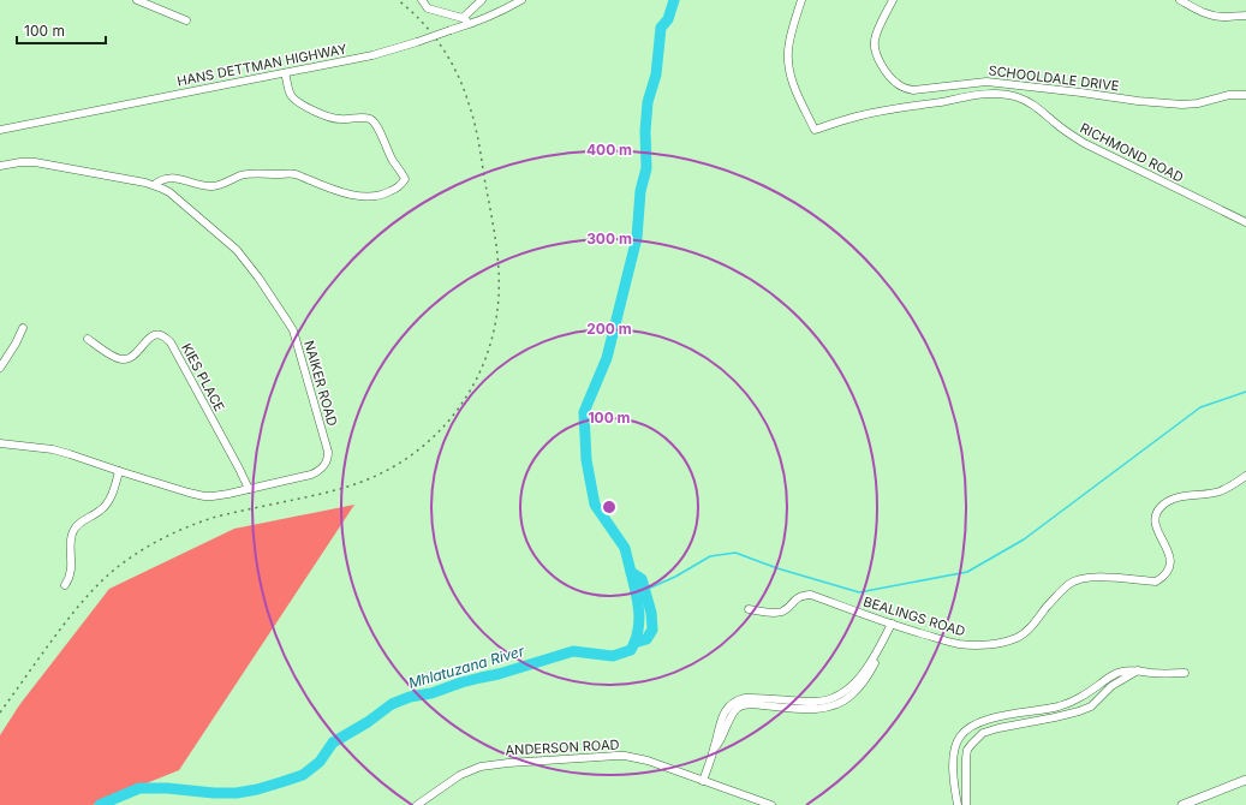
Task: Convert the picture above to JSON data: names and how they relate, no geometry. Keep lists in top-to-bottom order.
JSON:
{
  "streets": {
    "street": [
      "HANS DETTMAN HIGHWAY",
      "SCHOOLDALE DRIVE",
      "RICHMOND ROAD",
      "KIES PLACE",
      "NAIKER ROAD",
      "BEALINGS ROAD",
      "ANDERSON ROAD"
    ]
  },
  "crossings": [
    ["KIES PLACE", "NAIKER ROAD"]
  ],
  "water": ["Mhlatuzana River"],
  "scale_bar": "100 m",
  "rings": [
    "400 m",
    "300 m",
    "200 m",
    "100 m"
  ]
}
